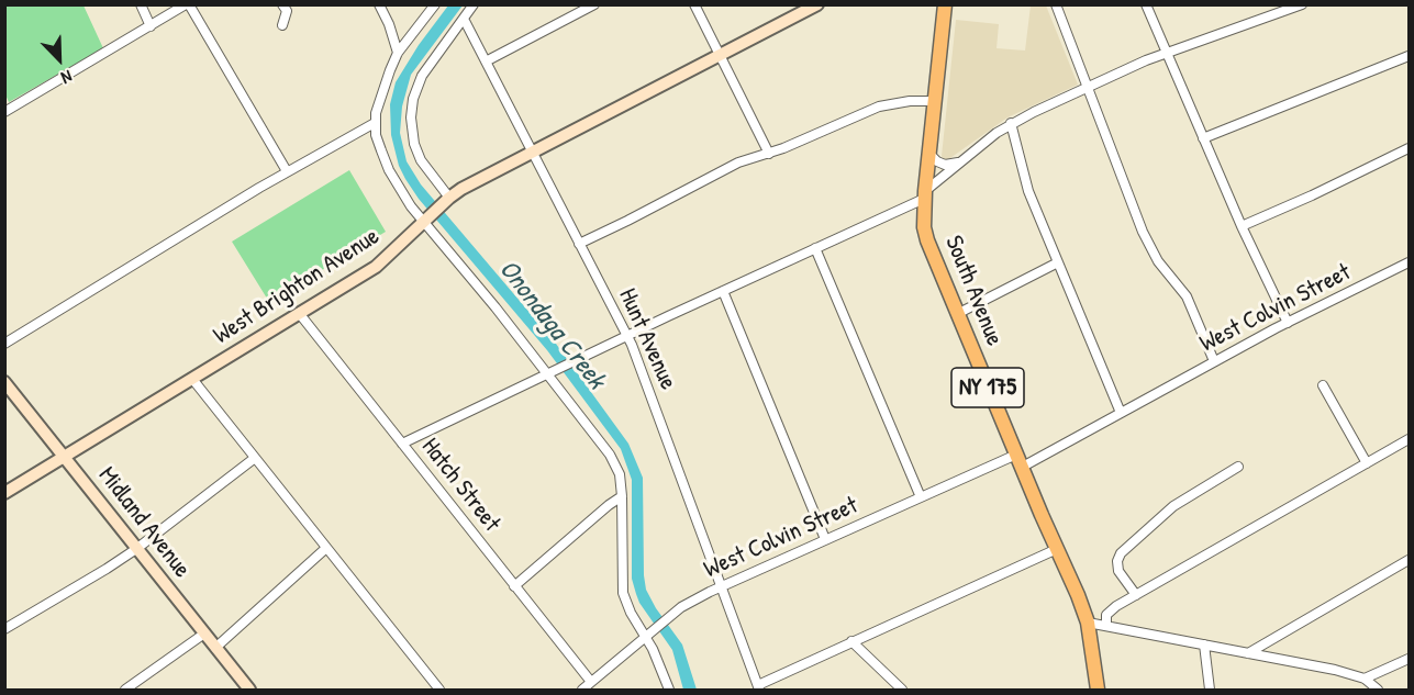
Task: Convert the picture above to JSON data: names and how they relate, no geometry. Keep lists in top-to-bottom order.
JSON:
{
  "streets": {
    "main road": ["South Avenue", "NY 175"],
    "street": [
      "West Brighton Avenue",
      "West Colvin Street",
      "Hunt Avenue",
      "Hatch Street",
      "Midland Avenue"
    ]
  },
  "crossings": [
    ["West Brighton Avenue", "Hunt Avenue"],
    ["West Brighton Avenue", "Hatch Street"],
    ["West Brighton Avenue", "Midland Avenue"],
    ["South Avenue", "West Colvin Street"],
    ["West Colvin Street", "Hunt Avenue"],
    ["West Colvin Street", "Hatch Street"]
  ],
  "water": ["Onondaga Creek"],
  "north": "bottom right"
}
